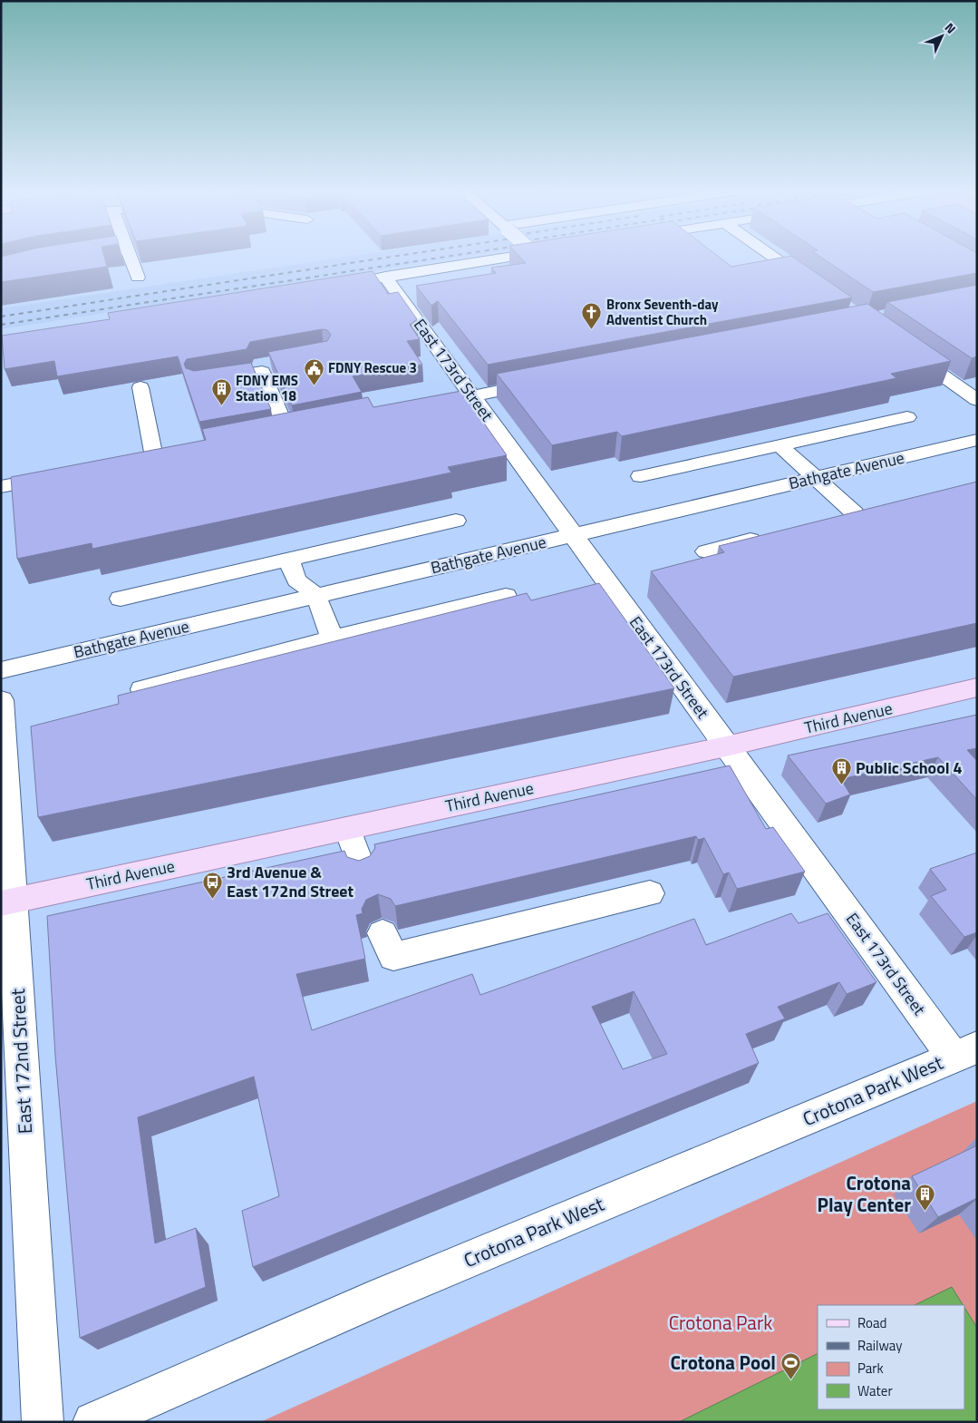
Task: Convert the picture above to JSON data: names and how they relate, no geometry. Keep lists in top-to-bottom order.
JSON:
{
  "streets": {
    "main road": ["Third Avenue"],
    "street": [
      "East 173rd Street",
      "Bathgate Avenue",
      "East 172nd Street",
      "Crotona Park West"
    ]
  },
  "crossings": [
    ["East 173rd Street", "Bathgate Avenue"],
    ["East 173rd Street", "Third Avenue"],
    ["East 173rd Street", "Crotona Park West"],
    ["Third Avenue", "East 172nd Street"]
  ],
  "parks": ["Crotona Park"],
  "places": {
    "church": ["Bronx Seventh-day Adventist Church"],
    "public building": ["FDNY Rescue 3"],
    "building": ["FDNY EMS Station 18", "Public School 4", "Crotona Play Center"],
    "bus stop": ["3rd Avenue & East 172nd Street"],
    "sports": ["Crotona Pool"]
  },
  "legend": [
    "Road",
    "Railway",
    "Park",
    "Water"
  ],
  "north": "top right"
}
